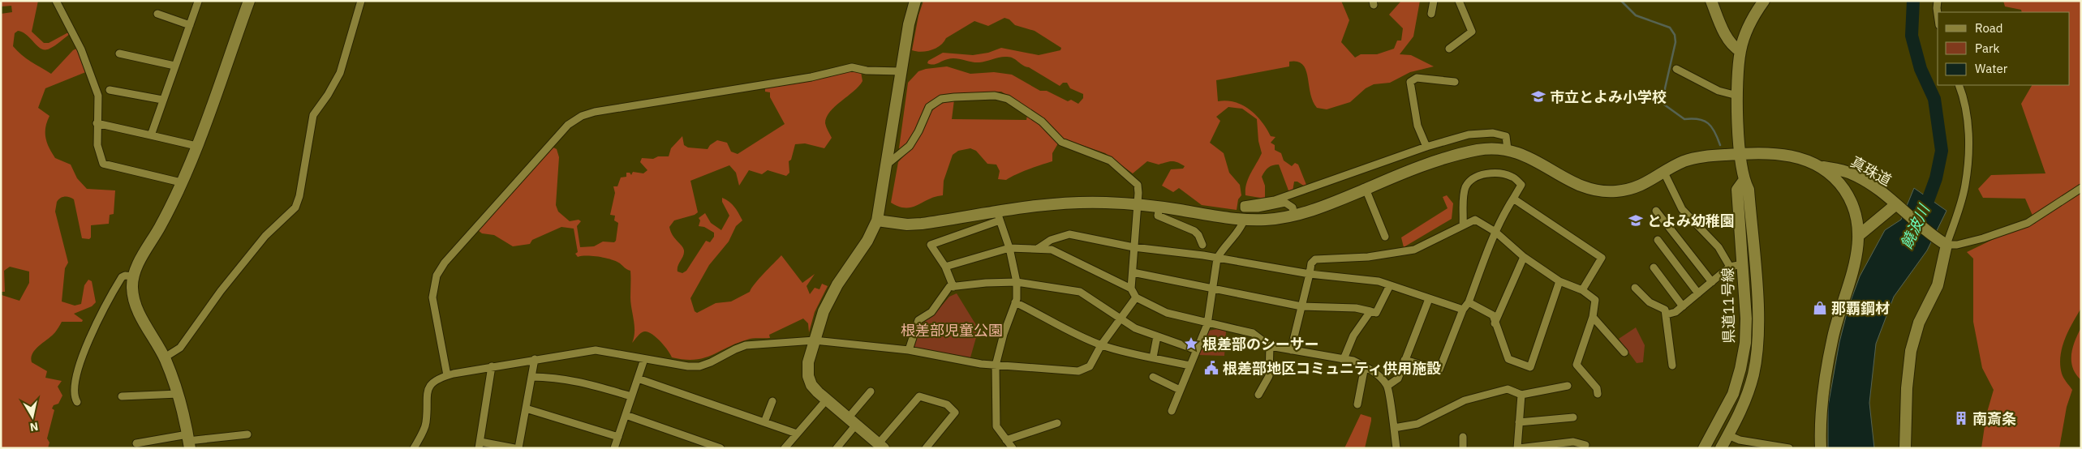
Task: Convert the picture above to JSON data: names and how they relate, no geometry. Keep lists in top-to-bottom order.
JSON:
{
  "streets": {
    "street": ["真珠道", "県道11号線"]
  },
  "water": ["饒波川"],
  "parks": ["根差部児童公園"],
  "places": {
    "school or university": ["市立とよみ小学校", "とよみ幼稚園"],
    "shop": ["那覇鋼材"],
    "place": ["根差部のシーサー"],
    "public building": ["根差部地区コミュニティ供用施設"],
    "building": ["南斎条"]
  },
  "legend": ["Road", "Park", "Water"],
  "north": "bottom"
}
